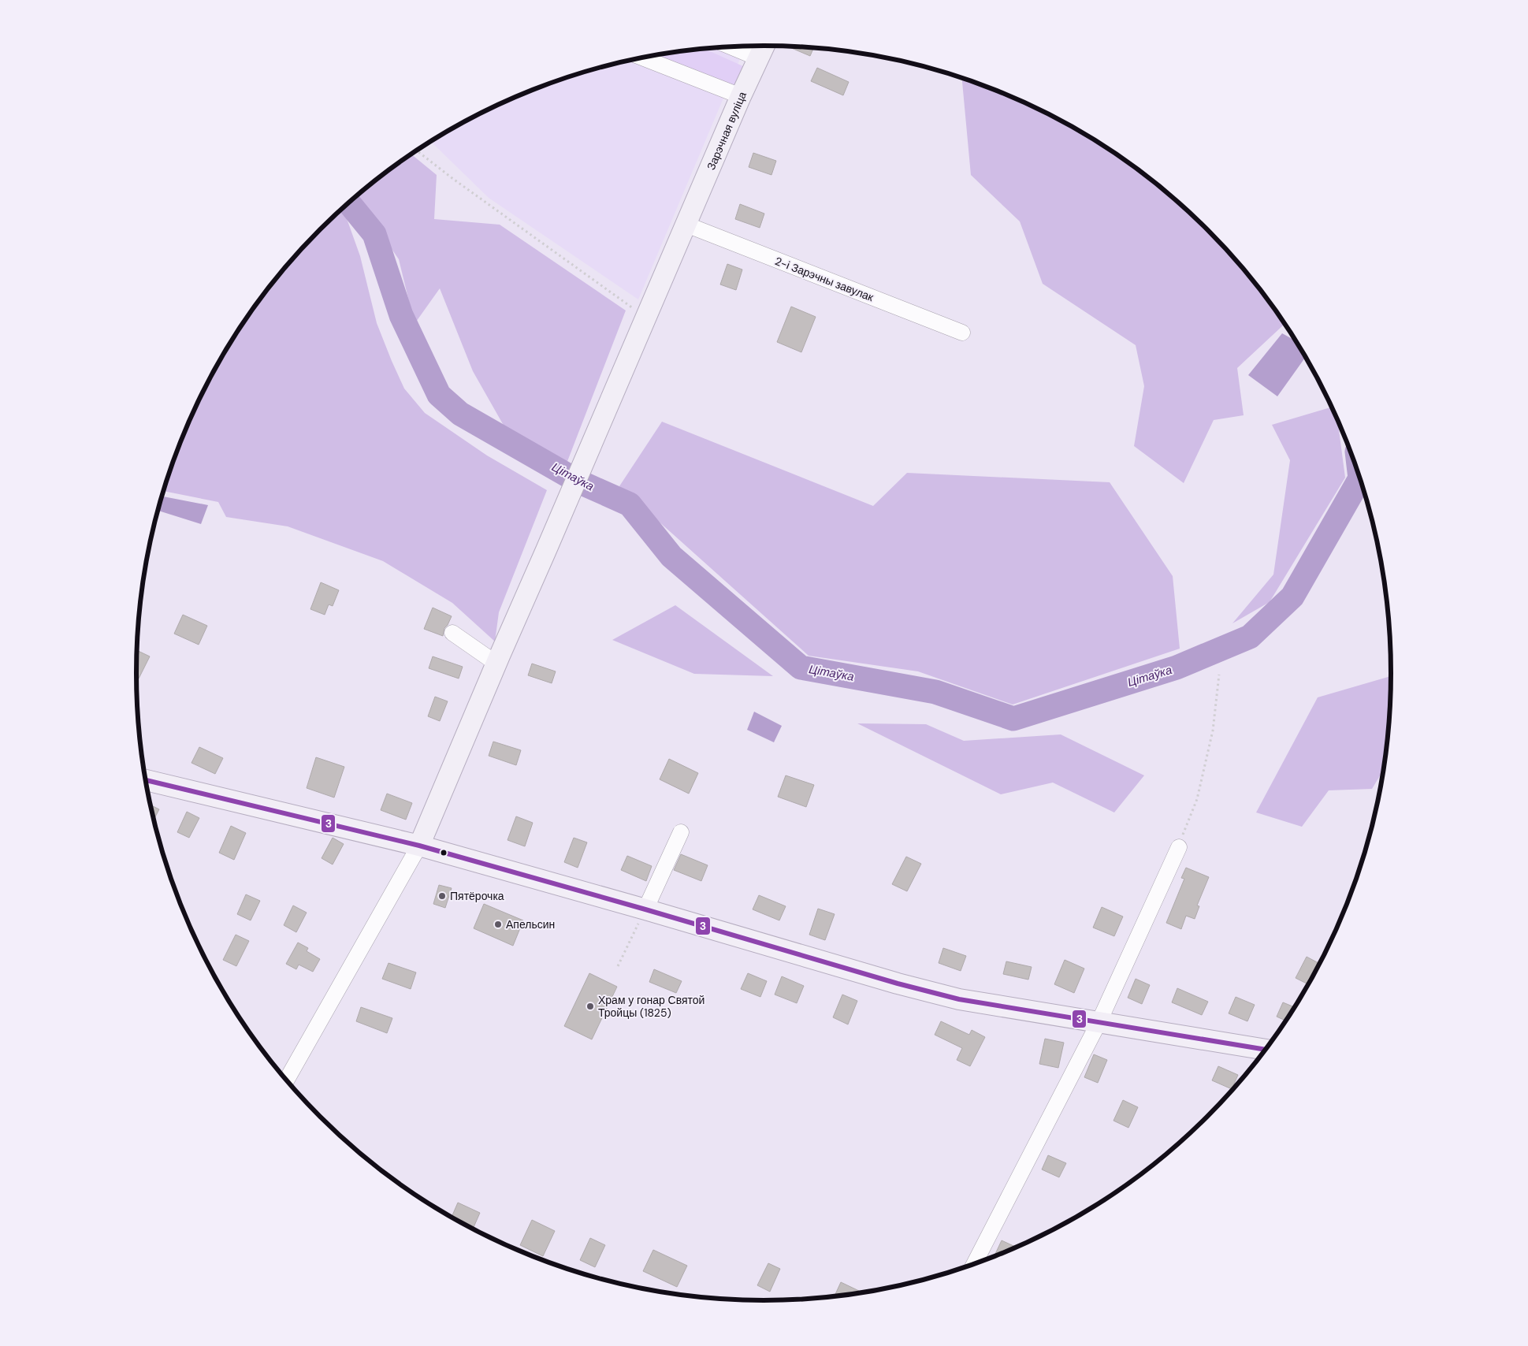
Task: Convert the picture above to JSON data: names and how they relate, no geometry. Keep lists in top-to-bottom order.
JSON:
{
  "streets": {
    "main road": ["Зарэчная вуліца"],
    "street": ["2-і Зарэчны завулак"]
  },
  "crossings": [
    ["Зарэчная вуліца", "2-і Зарэчны завулак"]
  ],
  "water": ["Цітаўка"],
  "places": ["Пятёрочка", "Апельсин", "Храм у гонар Святой Тройцы (1825)"],
  "lines": ["transit line 3"]
}
